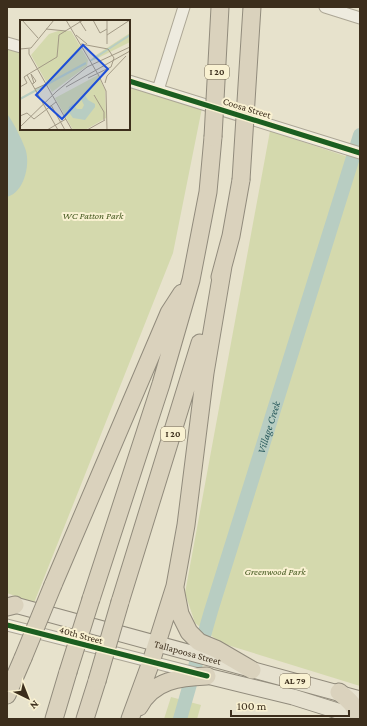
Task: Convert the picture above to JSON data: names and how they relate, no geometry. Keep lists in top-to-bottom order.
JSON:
{
  "streets": {
    "highway": ["I 20"],
    "main road": ["Tallapoosa Street", "AL 79"],
    "street": ["Coosa Street", "40th Street"]
  },
  "crossings": [
    ["40th Street", "Tallapoosa Street"]
  ],
  "water": ["Village Creek"],
  "parks": ["WC Patton Park", "Greenwood Park"],
  "scale_bar": "100 m",
  "north": "bottom right"
}
